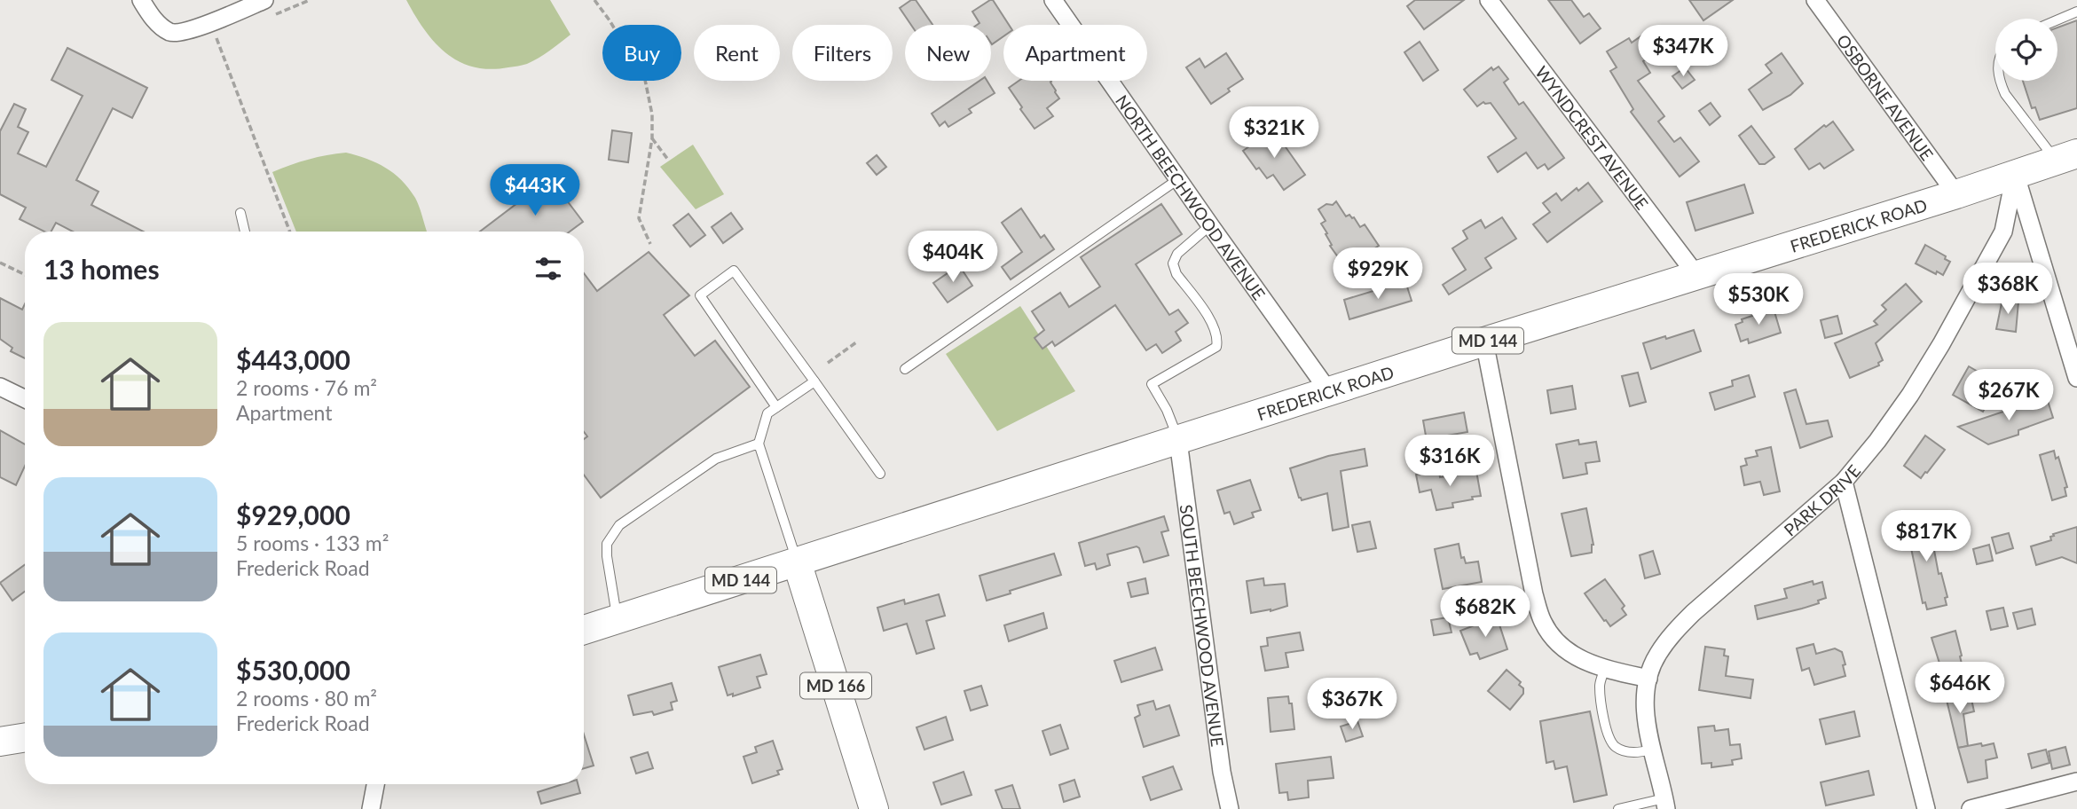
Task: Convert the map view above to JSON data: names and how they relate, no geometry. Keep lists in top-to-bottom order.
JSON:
{
  "streets": {
    "main road": ["FREDERICK ROAD", "MD 144", "MD 166"],
    "street": [
      "OSBORNE AVENUE",
      "WYNDCREST AVENUE",
      "NORTH BEECHWOOD AVENUE",
      "PARK DRIVE",
      "SOUTH BEECHWOOD AVENUE"
    ]
  },
  "crossings": [
    ["OSBORNE AVENUE", "FREDERICK ROAD"],
    ["WYNDCREST AVENUE", "FREDERICK ROAD"],
    ["NORTH BEECHWOOD AVENUE", "FREDERICK ROAD"],
    ["FREDERICK ROAD", "PARK DRIVE"],
    ["FREDERICK ROAD", "SOUTH BEECHWOOD AVENUE"],
    ["FREDERICK ROAD", "MD 166"]
  ],
  "page": {
    "price": [
      "$347K",
      "$321K",
      "$443K",
      "$404K",
      "$929K",
      "$368K",
      "$530K",
      "$267K",
      "$316K",
      "$817K",
      "$682K",
      "$646K",
      "$367K"
    ],
    "chip": [
      "Buy",
      "Rent",
      "Filters",
      "New",
      "Apartment"
    ],
    "heading": "13 homes",
    "list": [
      {
        "name": "$443,000",
        "note": "2 rooms · 76 m² · Apartment"
      },
      {
        "name": "$929,000",
        "note": "5 rooms · 133 m² · Frederick Road"
      },
      {
        "name": "$530,000",
        "note": "2 rooms · 80 m² · Frederick Road"
      }
    ]
  }
}
